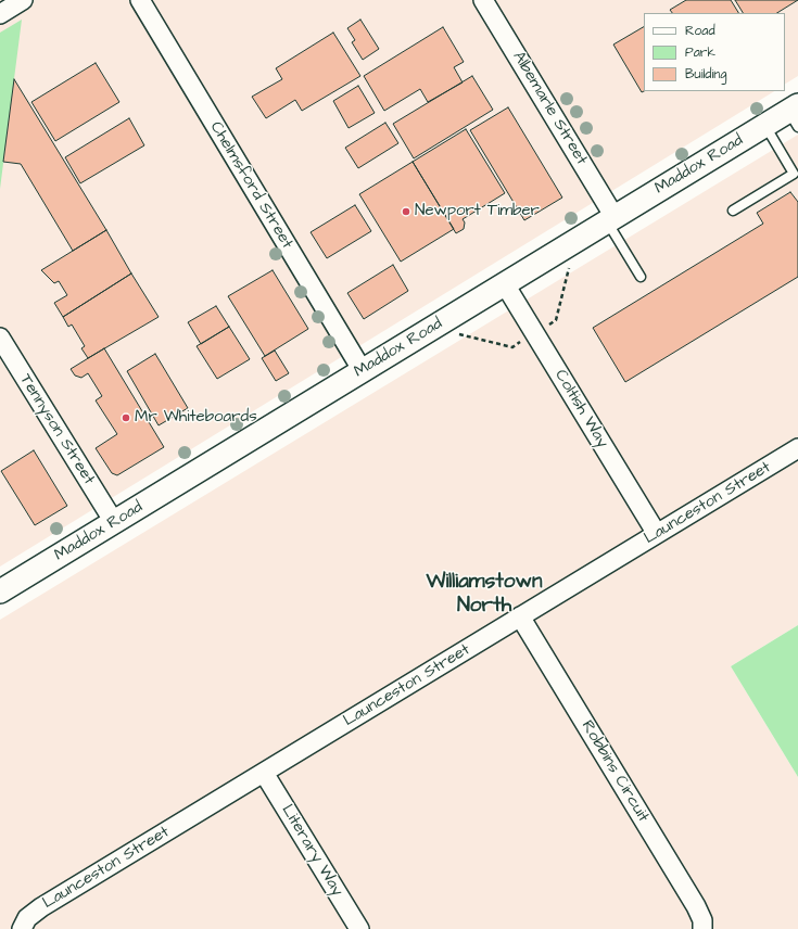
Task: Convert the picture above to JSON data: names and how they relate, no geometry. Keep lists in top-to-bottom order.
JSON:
{
  "streets": {
    "street": [
      "Albemarle Street",
      "Maddox Road",
      "Chelmsford Street",
      "Coltish Way",
      "Tennyson Street",
      "Launceston Street",
      "Robbins Circuit",
      "Literary Way"
    ]
  },
  "crossings": [
    ["Albemarle Street", "Maddox Road"],
    ["Maddox Road", "Chelmsford Street"],
    ["Maddox Road", "Coltish Way"],
    ["Maddox Road", "Tennyson Street"],
    ["Coltish Way", "Launceston Street"],
    ["Launceston Street", "Robbins Circuit"],
    ["Launceston Street", "Literary Way"]
  ],
  "districts": ["Williamstown North"],
  "places": ["Newport Timber", "Mr Whiteboards"],
  "legend": ["Road", "Park", "Building"]
}
